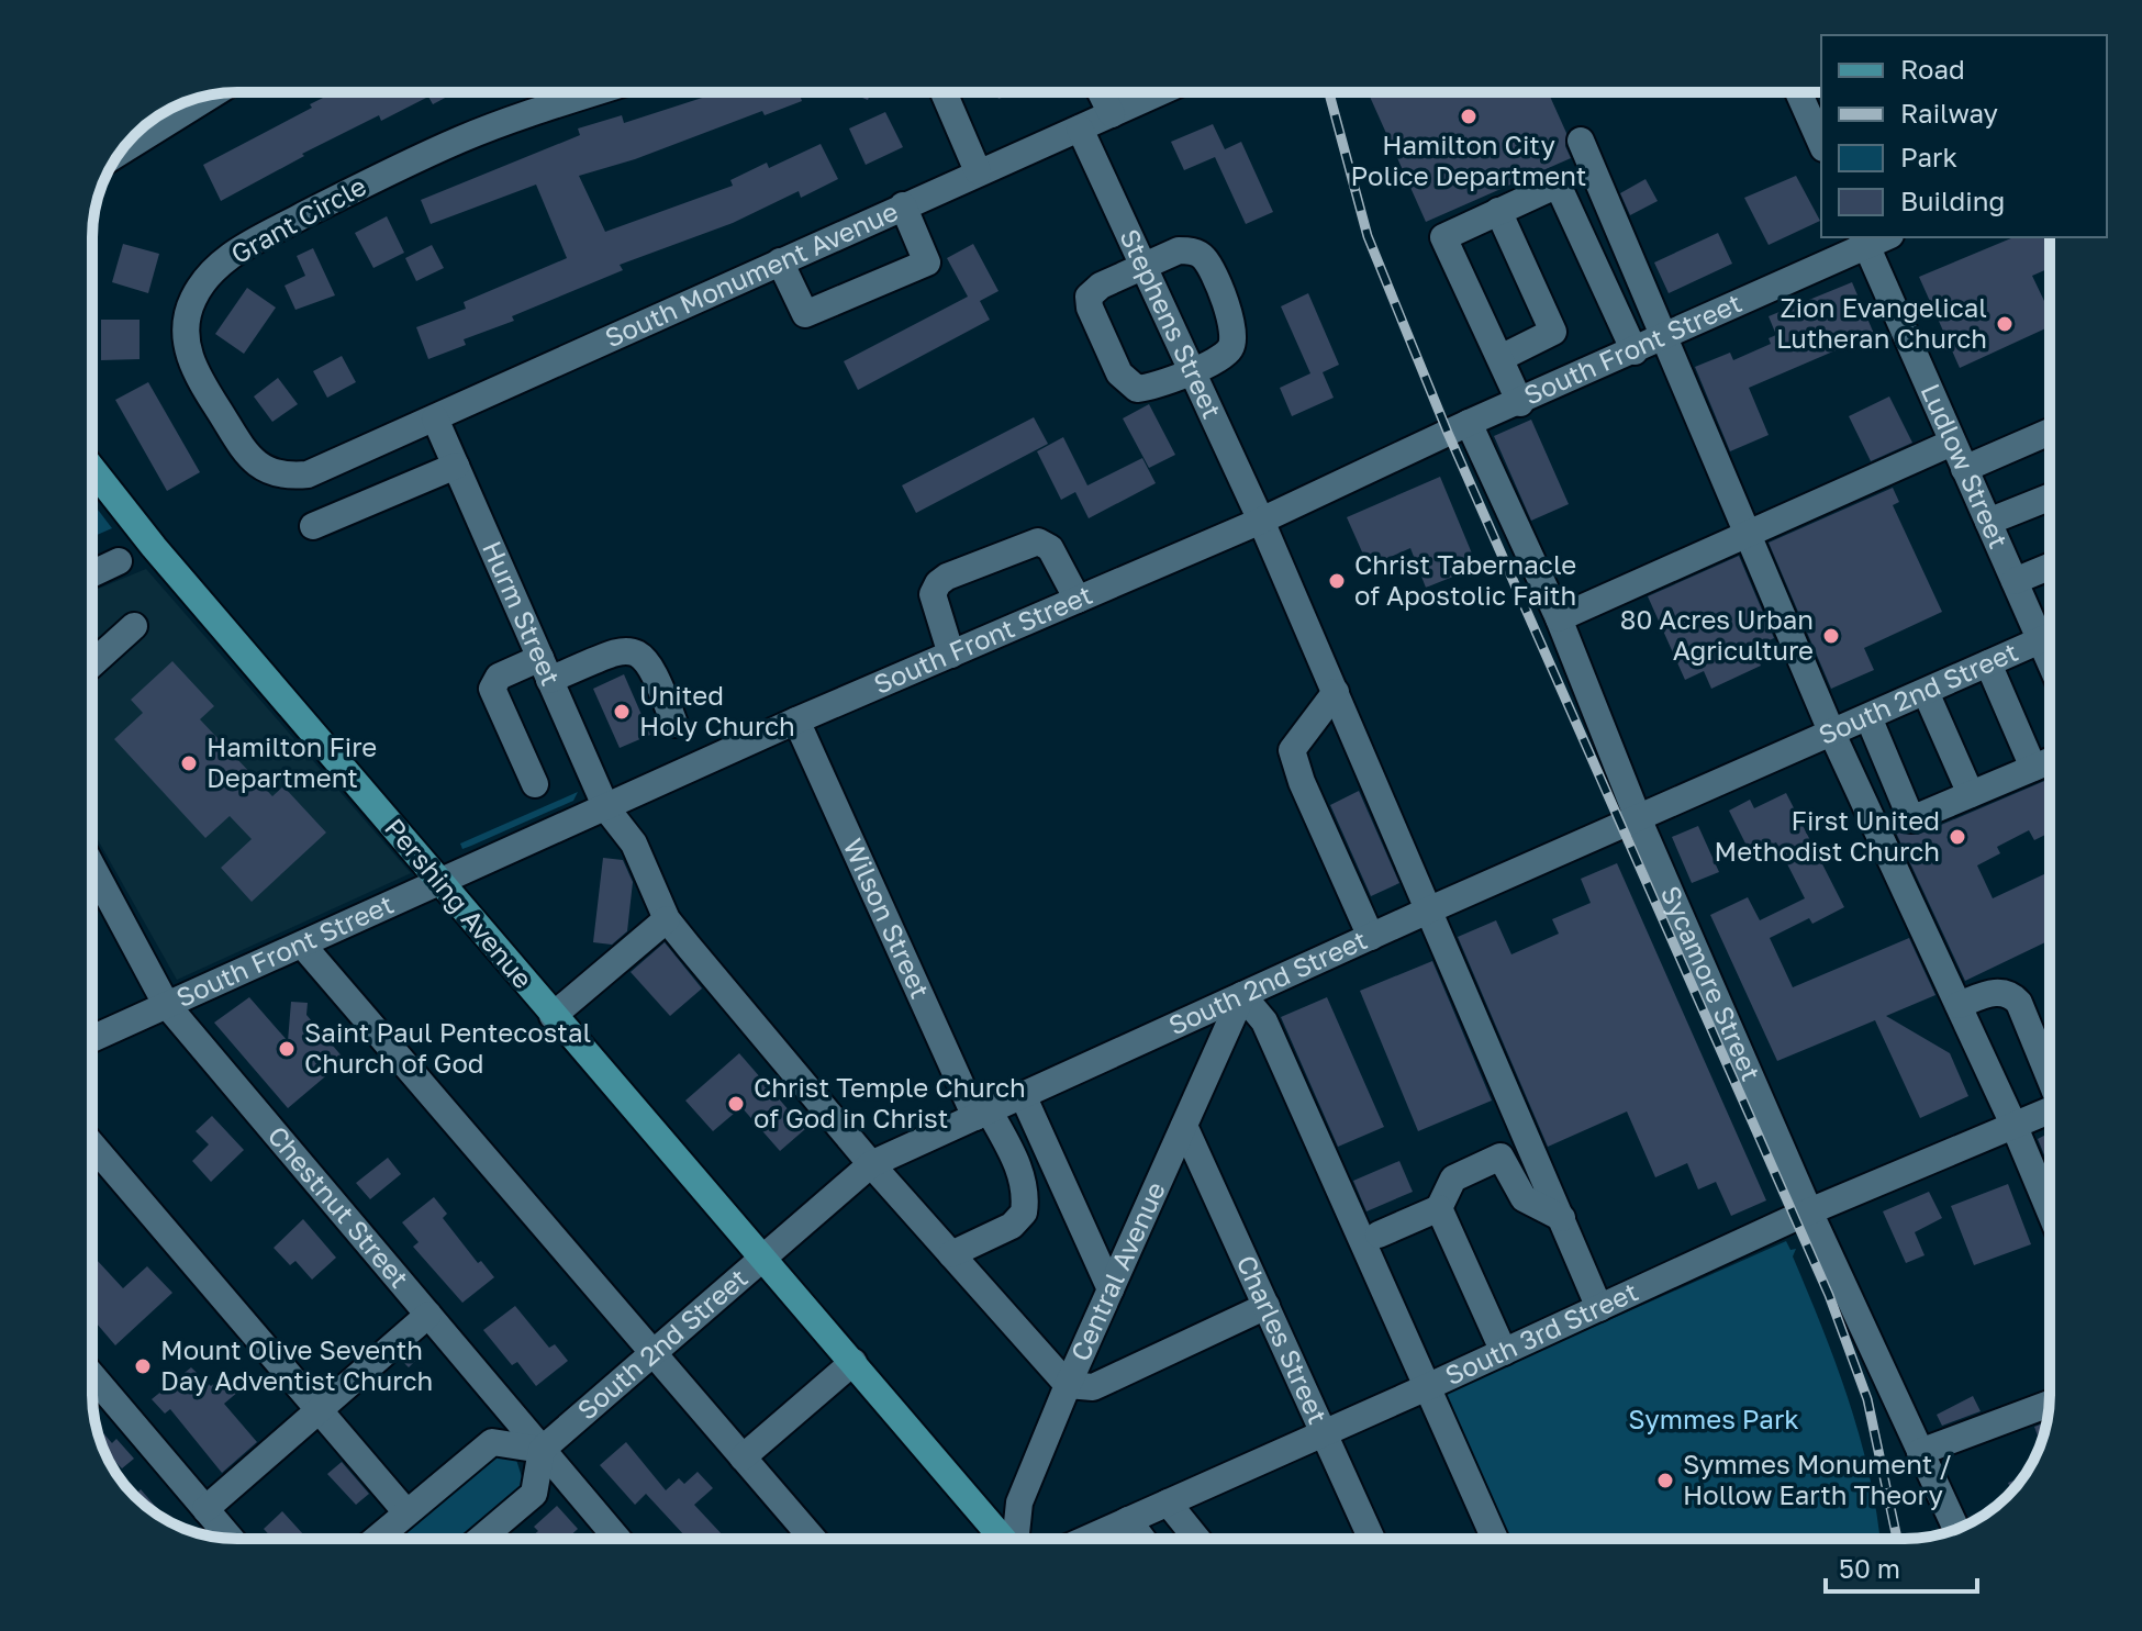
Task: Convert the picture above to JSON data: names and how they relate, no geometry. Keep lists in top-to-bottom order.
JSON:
{
  "streets": {
    "main road": ["Pershing Avenue"],
    "street": [
      "Grant Circle",
      "South Monument Avenue",
      "Stephens Street",
      "South Front Street",
      "Ludlow Street",
      "Hurm Street",
      "South 2nd Street",
      "Wilson Street",
      "Sycamore Street",
      "Chestnut Street",
      "Central Avenue",
      "South 3rd Street",
      "Charles Street"
    ]
  },
  "crossings": [
    ["Grant Circle", "South Monument Avenue"],
    ["South Monument Avenue", "Stephens Street"],
    ["South Monument Avenue", "Hurm Street"],
    ["Stephens Street", "South Front Street"],
    ["Stephens Street", "South 2nd Street"],
    ["Stephens Street", "South 3rd Street"],
    ["South Front Street", "Ludlow Street"],
    ["South Front Street", "Hurm Street"],
    ["South Front Street", "Pershing Avenue"],
    ["South Front Street", "Wilson Street"],
    ["South Front Street", "Sycamore Street"],
    ["South Front Street", "Chestnut Street"],
    ["Hurm Street", "South 2nd Street"],
    ["Hurm Street", "Wilson Street"],
    ["Hurm Street", "Central Avenue"],
    ["South 2nd Street", "Pershing Avenue"],
    ["South 2nd Street", "Wilson Street"],
    ["South 2nd Street", "Sycamore Street"],
    ["South 2nd Street", "Chestnut Street"],
    ["South 2nd Street", "Central Avenue"],
    ["Sycamore Street", "South 3rd Street"],
    ["Central Avenue", "Charles Street"],
    ["South 3rd Street", "Charles Street"]
  ],
  "parks": ["Symmes Park"],
  "places": [
    "Hamilton City Police Department",
    "Zion Evangelical Lutheran Church",
    "Christ Tabernacle of Apostolic Faith",
    "80 Acres Urban Agriculture",
    "United Holy Church",
    "Hamilton Fire Department",
    "First United Methodist Church",
    "Saint Paul Pentecostal Church of God",
    "Christ Temple Church of God in Christ",
    "Mount Olive Seventh Day Adventist Church",
    "Symmes Monument / Hollow Earth Theory"
  ],
  "legend": [
    "Road",
    "Railway",
    "Park",
    "Building"
  ],
  "scale_bar": "50 m"
}
